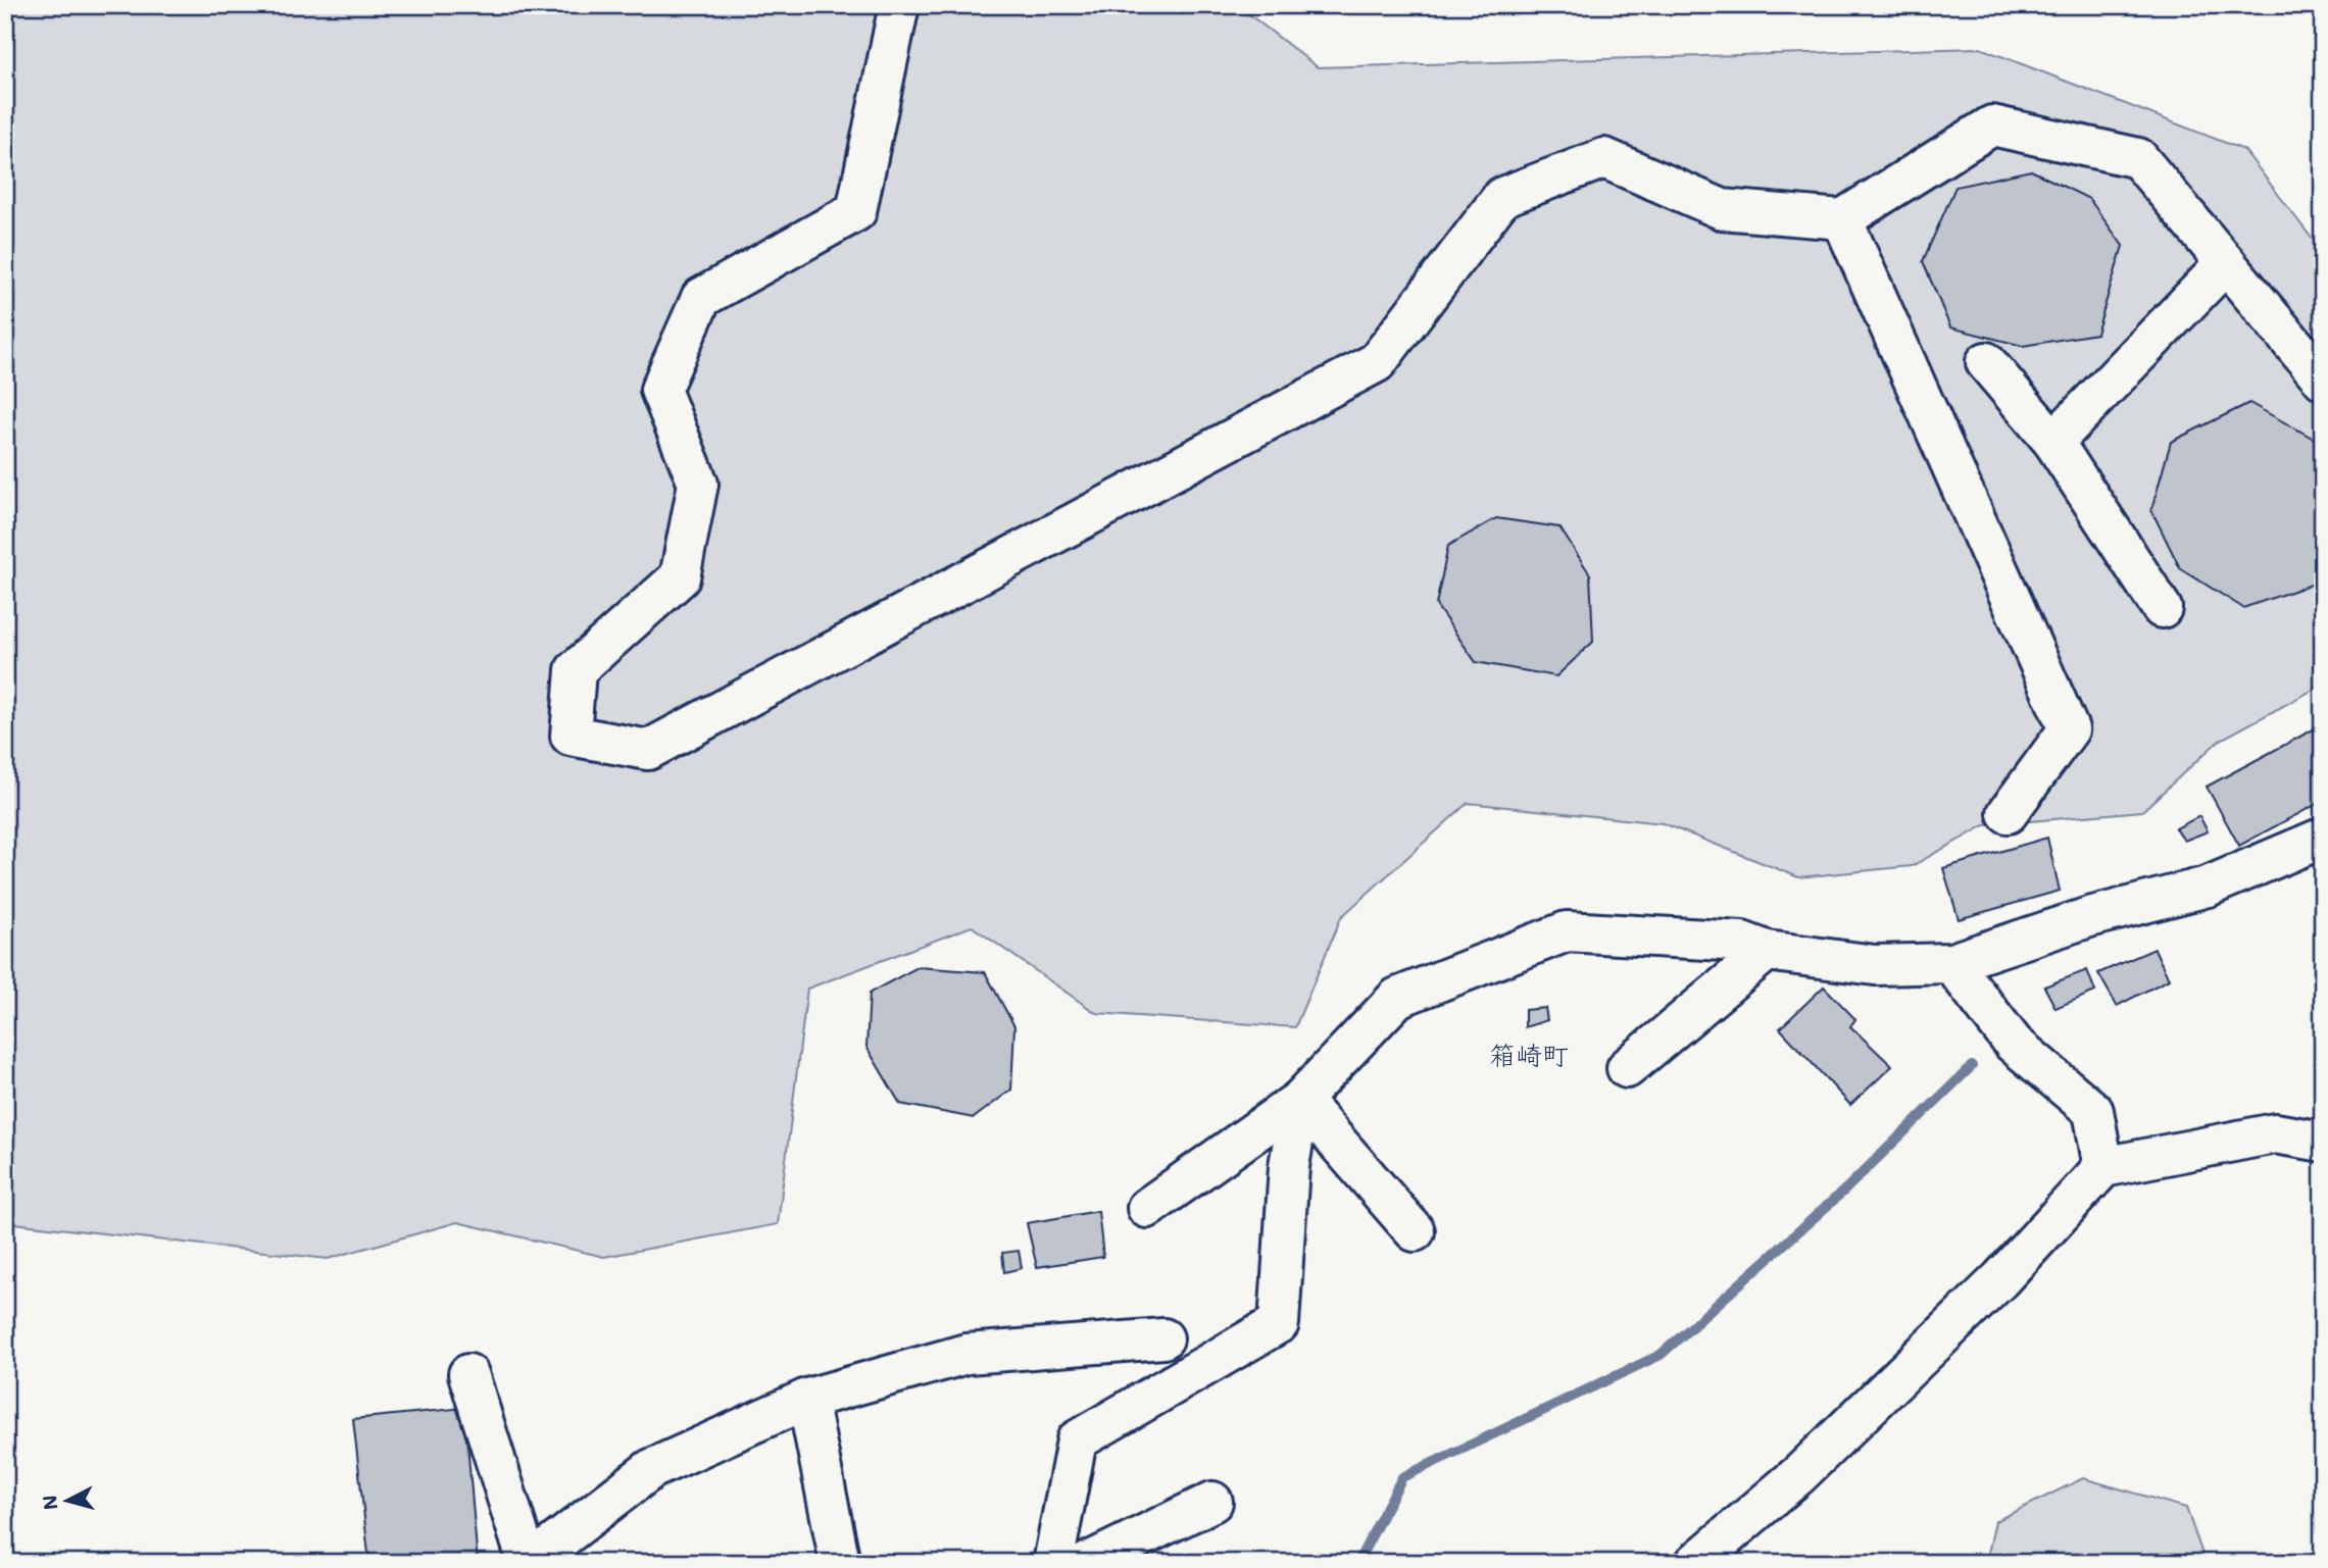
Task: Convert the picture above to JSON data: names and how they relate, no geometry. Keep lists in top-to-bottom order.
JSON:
{
  "districts": ["箱崎町"],
  "north": "left"
}
